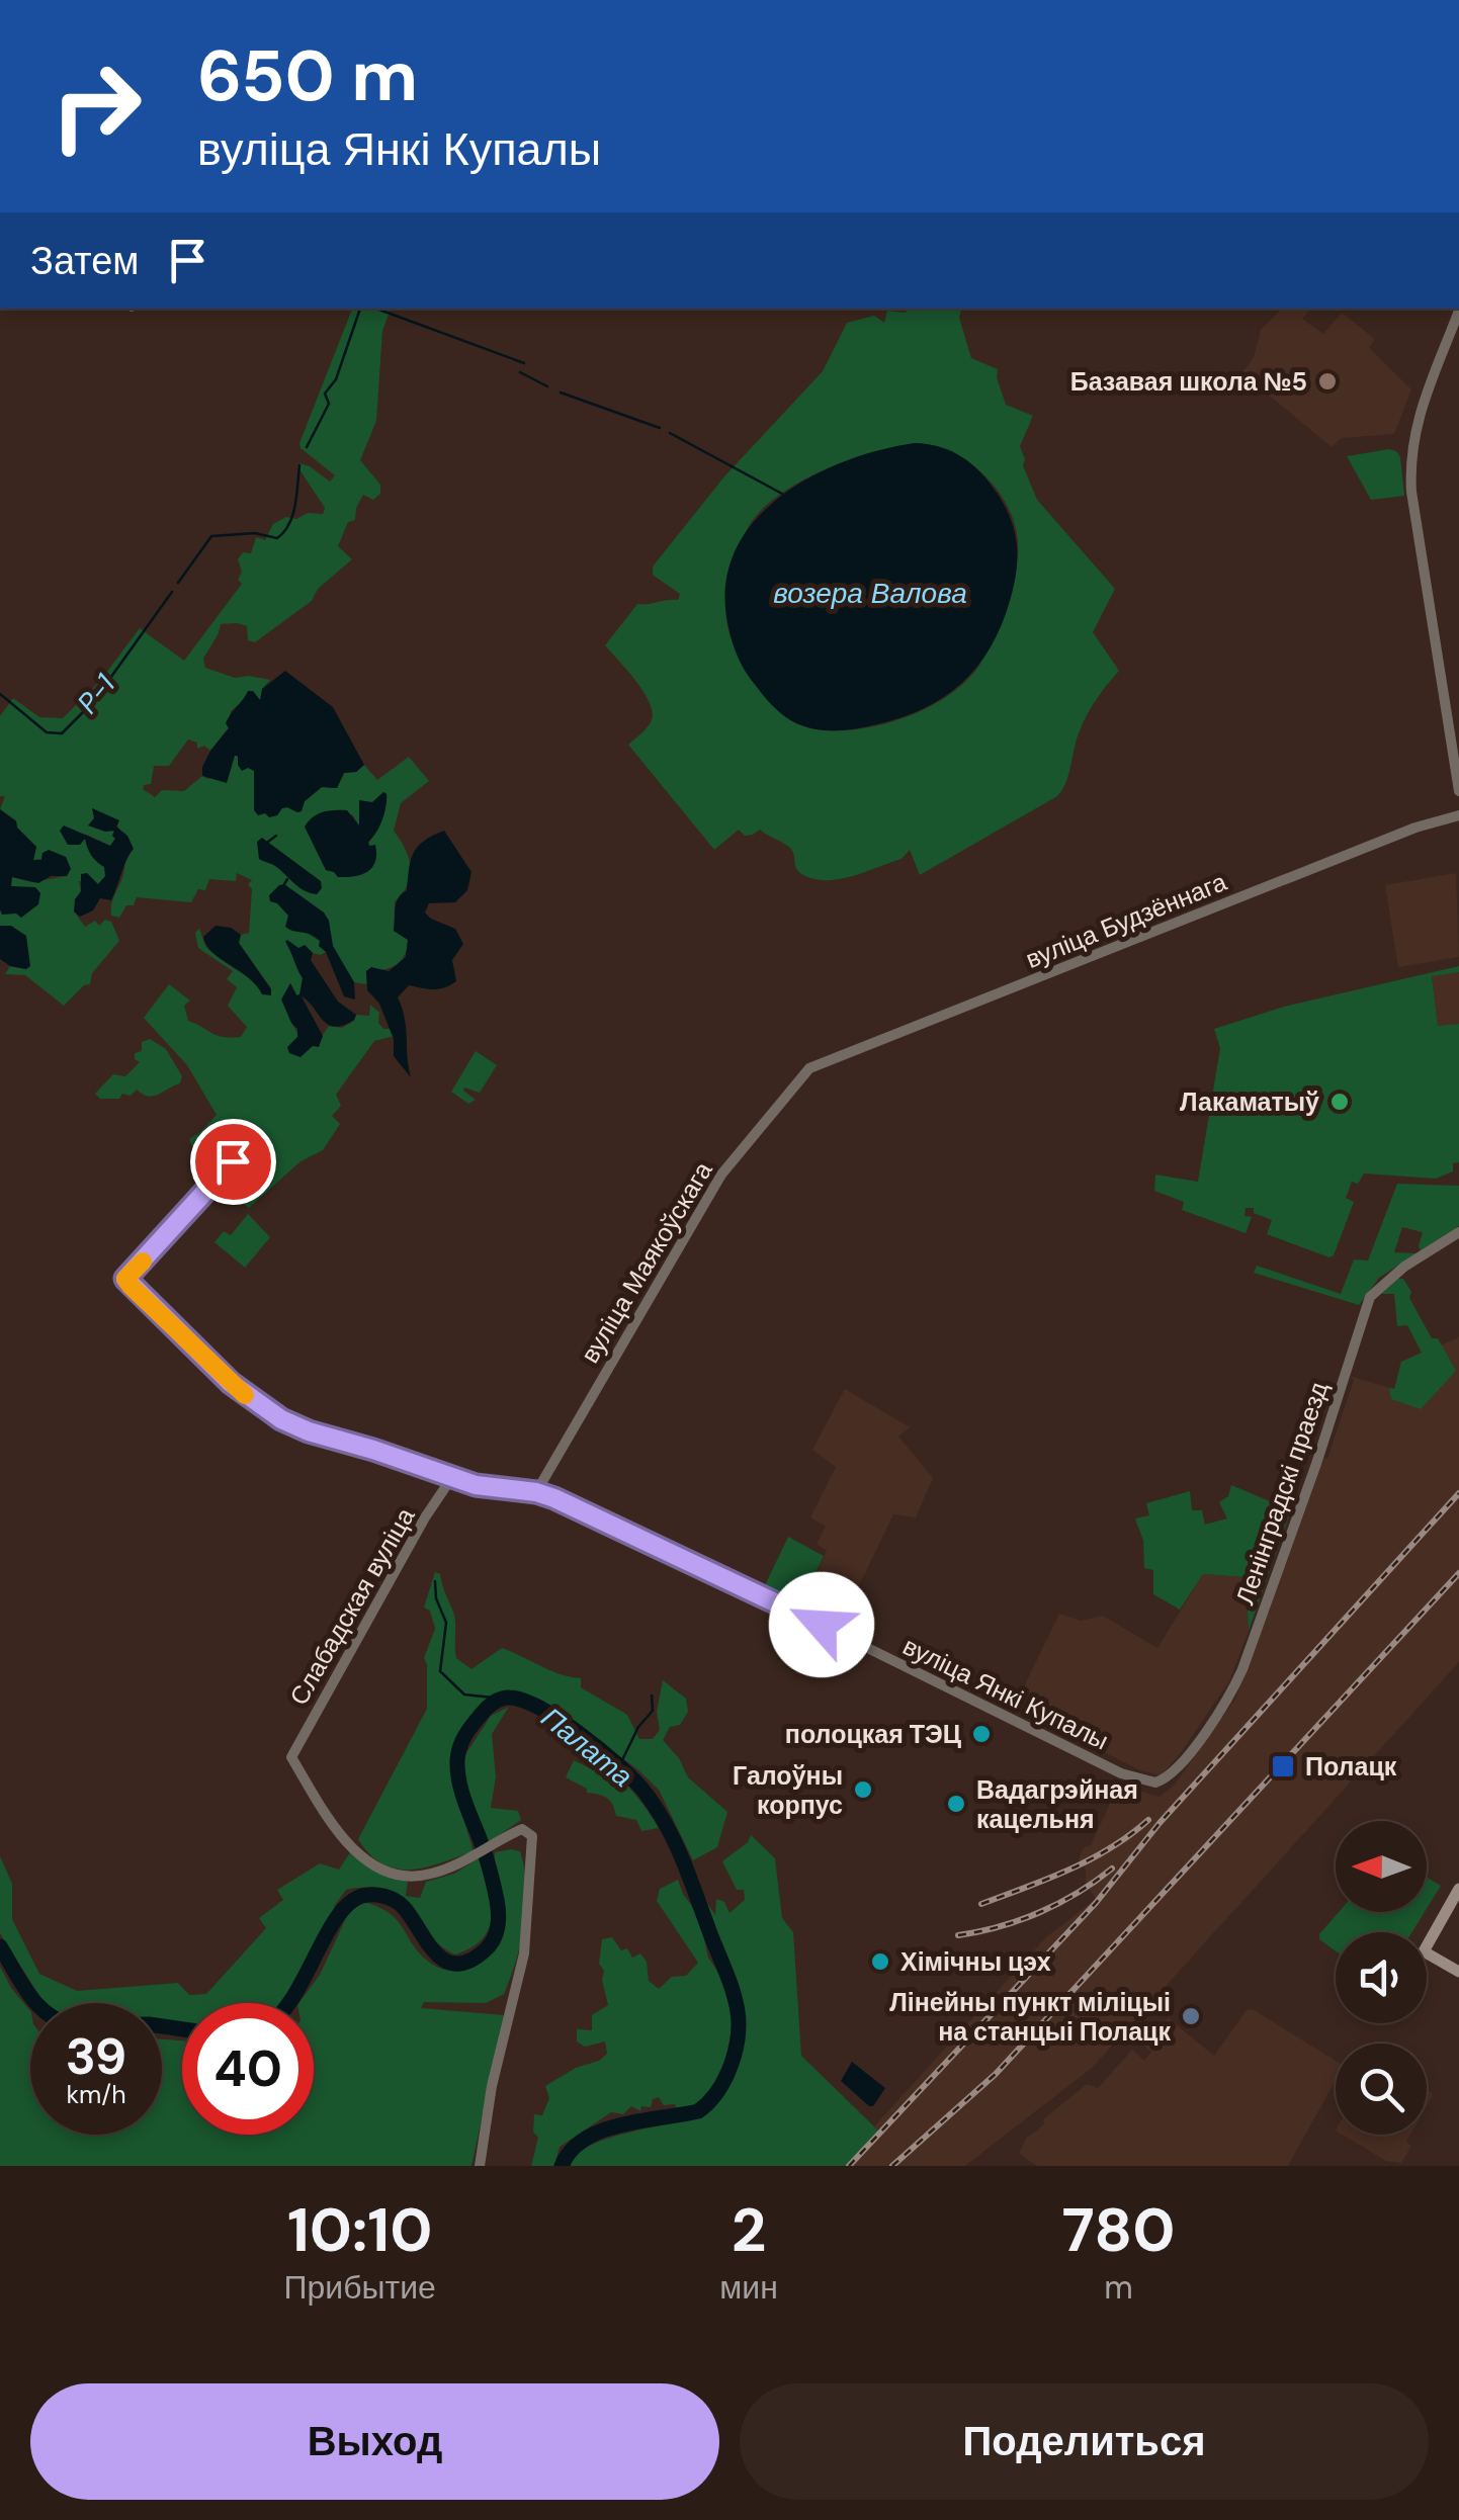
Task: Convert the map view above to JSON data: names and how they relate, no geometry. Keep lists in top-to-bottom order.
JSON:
{
  "streets": {
    "street": [
      "вуліца Будзённага",
      "вуліца Маякоўскага",
      "Ленінградскі праезд",
      "Слабадская вуліца",
      "вуліца Янкі Купалы"
    ]
  },
  "crossings": [
    ["вуліца Будзённага", "вуліца Маякоўскага"],
    ["вуліца Маякоўскага", "вуліца Янкі Купалы"],
    ["Ленінградскі праезд", "вуліца Янкі Купалы"],
    ["Слабадская вуліца", "вуліца Янкі Купалы"]
  ],
  "water": ["возера Валова", "P-1", "Палата"],
  "places": {
    "other": [
      "Базавая школа №5",
      "Лакаматыў",
      "полоцкая ТЭЦ",
      "Галоўны корпус",
      "Вадагрэйная кацельня",
      "Хімічны цэх",
      "Лінейны пункт міліцыі на станцыі Полацк"
    ],
    "transit": ["Полацк"]
  },
  "north": "left",
  "page": {
    "turn": ["650 m", "вуліца Янкі Купалы"],
    "then": "Затем",
    "speed": "39 km/h",
    "limit": "40",
    "eta": [
      "10:10",
      "Прибытие",
      "2",
      "мин",
      "780",
      "m"
    ],
    "buttons": ["Выход", "Поделиться"]
  }
}
